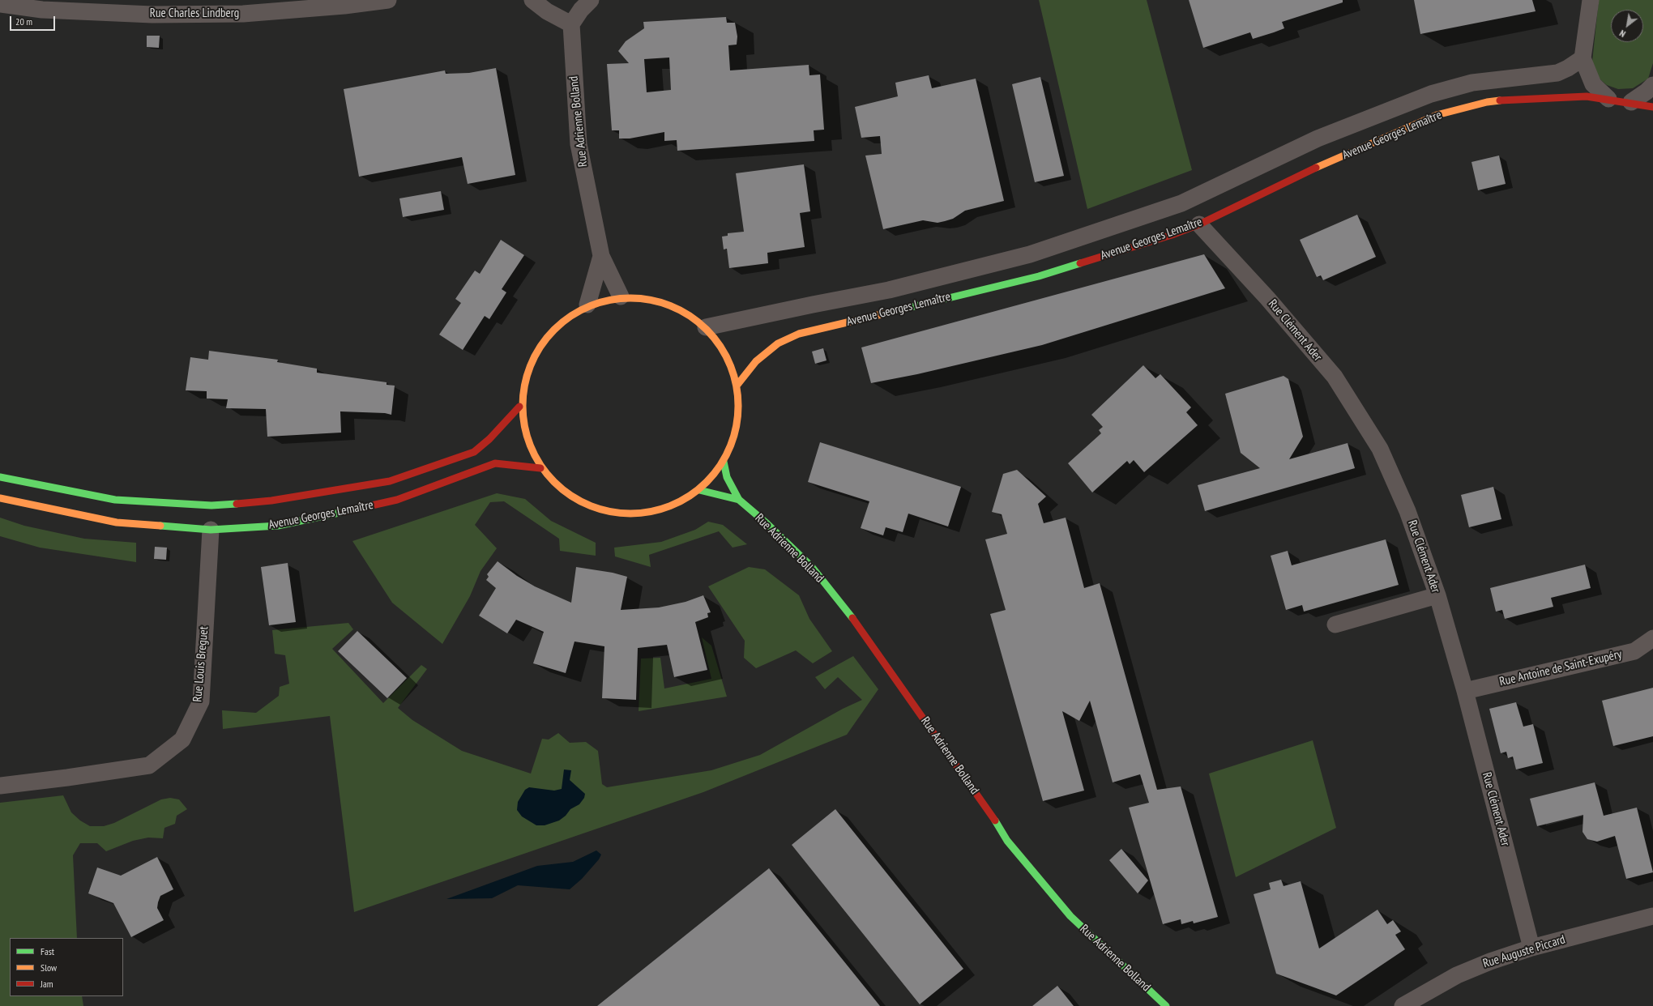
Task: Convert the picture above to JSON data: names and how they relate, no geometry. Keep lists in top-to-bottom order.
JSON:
{
  "streets": {
    "street": [
      "Rue Charles Lindberg",
      "Rue Adrienne Bolland",
      "Avenue Georges Lemaître",
      "Rue Clément Ader",
      "Rue Louis Breguet",
      "Rue Antoine de Saint-Exupéry",
      "Rue Auguste Piccard"
    ]
  },
  "crossings": [
    ["Avenue Georges Lemaître", "Rue Clément Ader"],
    ["Avenue Georges Lemaître", "Rue Louis Breguet"],
    ["Rue Clément Ader", "Rue Antoine de Saint-Exupéry"],
    ["Rue Clément Ader", "Rue Auguste Piccard"]
  ],
  "legend": ["Fast", "Slow", "Jam"],
  "scale_bar": "20 m",
  "north": "bottom left"
}
